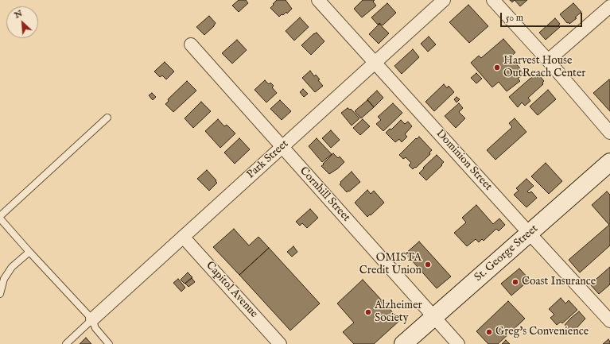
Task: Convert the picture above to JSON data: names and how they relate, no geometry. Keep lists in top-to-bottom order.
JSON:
{
  "streets": {
    "main road": ["St. George Street"],
    "street": [
      "Park Street",
      "Dominion Street",
      "Cornhill Street",
      "Capitol Avenue"
    ]
  },
  "crossings": [
    ["Park Street", "Dominion Street"],
    ["Park Street", "Cornhill Street"],
    ["Park Street", "Capitol Avenue"],
    ["Dominion Street", "St. George Street"],
    ["Cornhill Street", "St. George Street"]
  ],
  "places": [
    "Harvest House OutReach Center",
    "OMISTA Credit Union",
    "Coast Insurance",
    "Alzheimer Society",
    "Greg's Convenience"
  ],
  "scale_bar": "50 m",
  "north": "top left"
}
